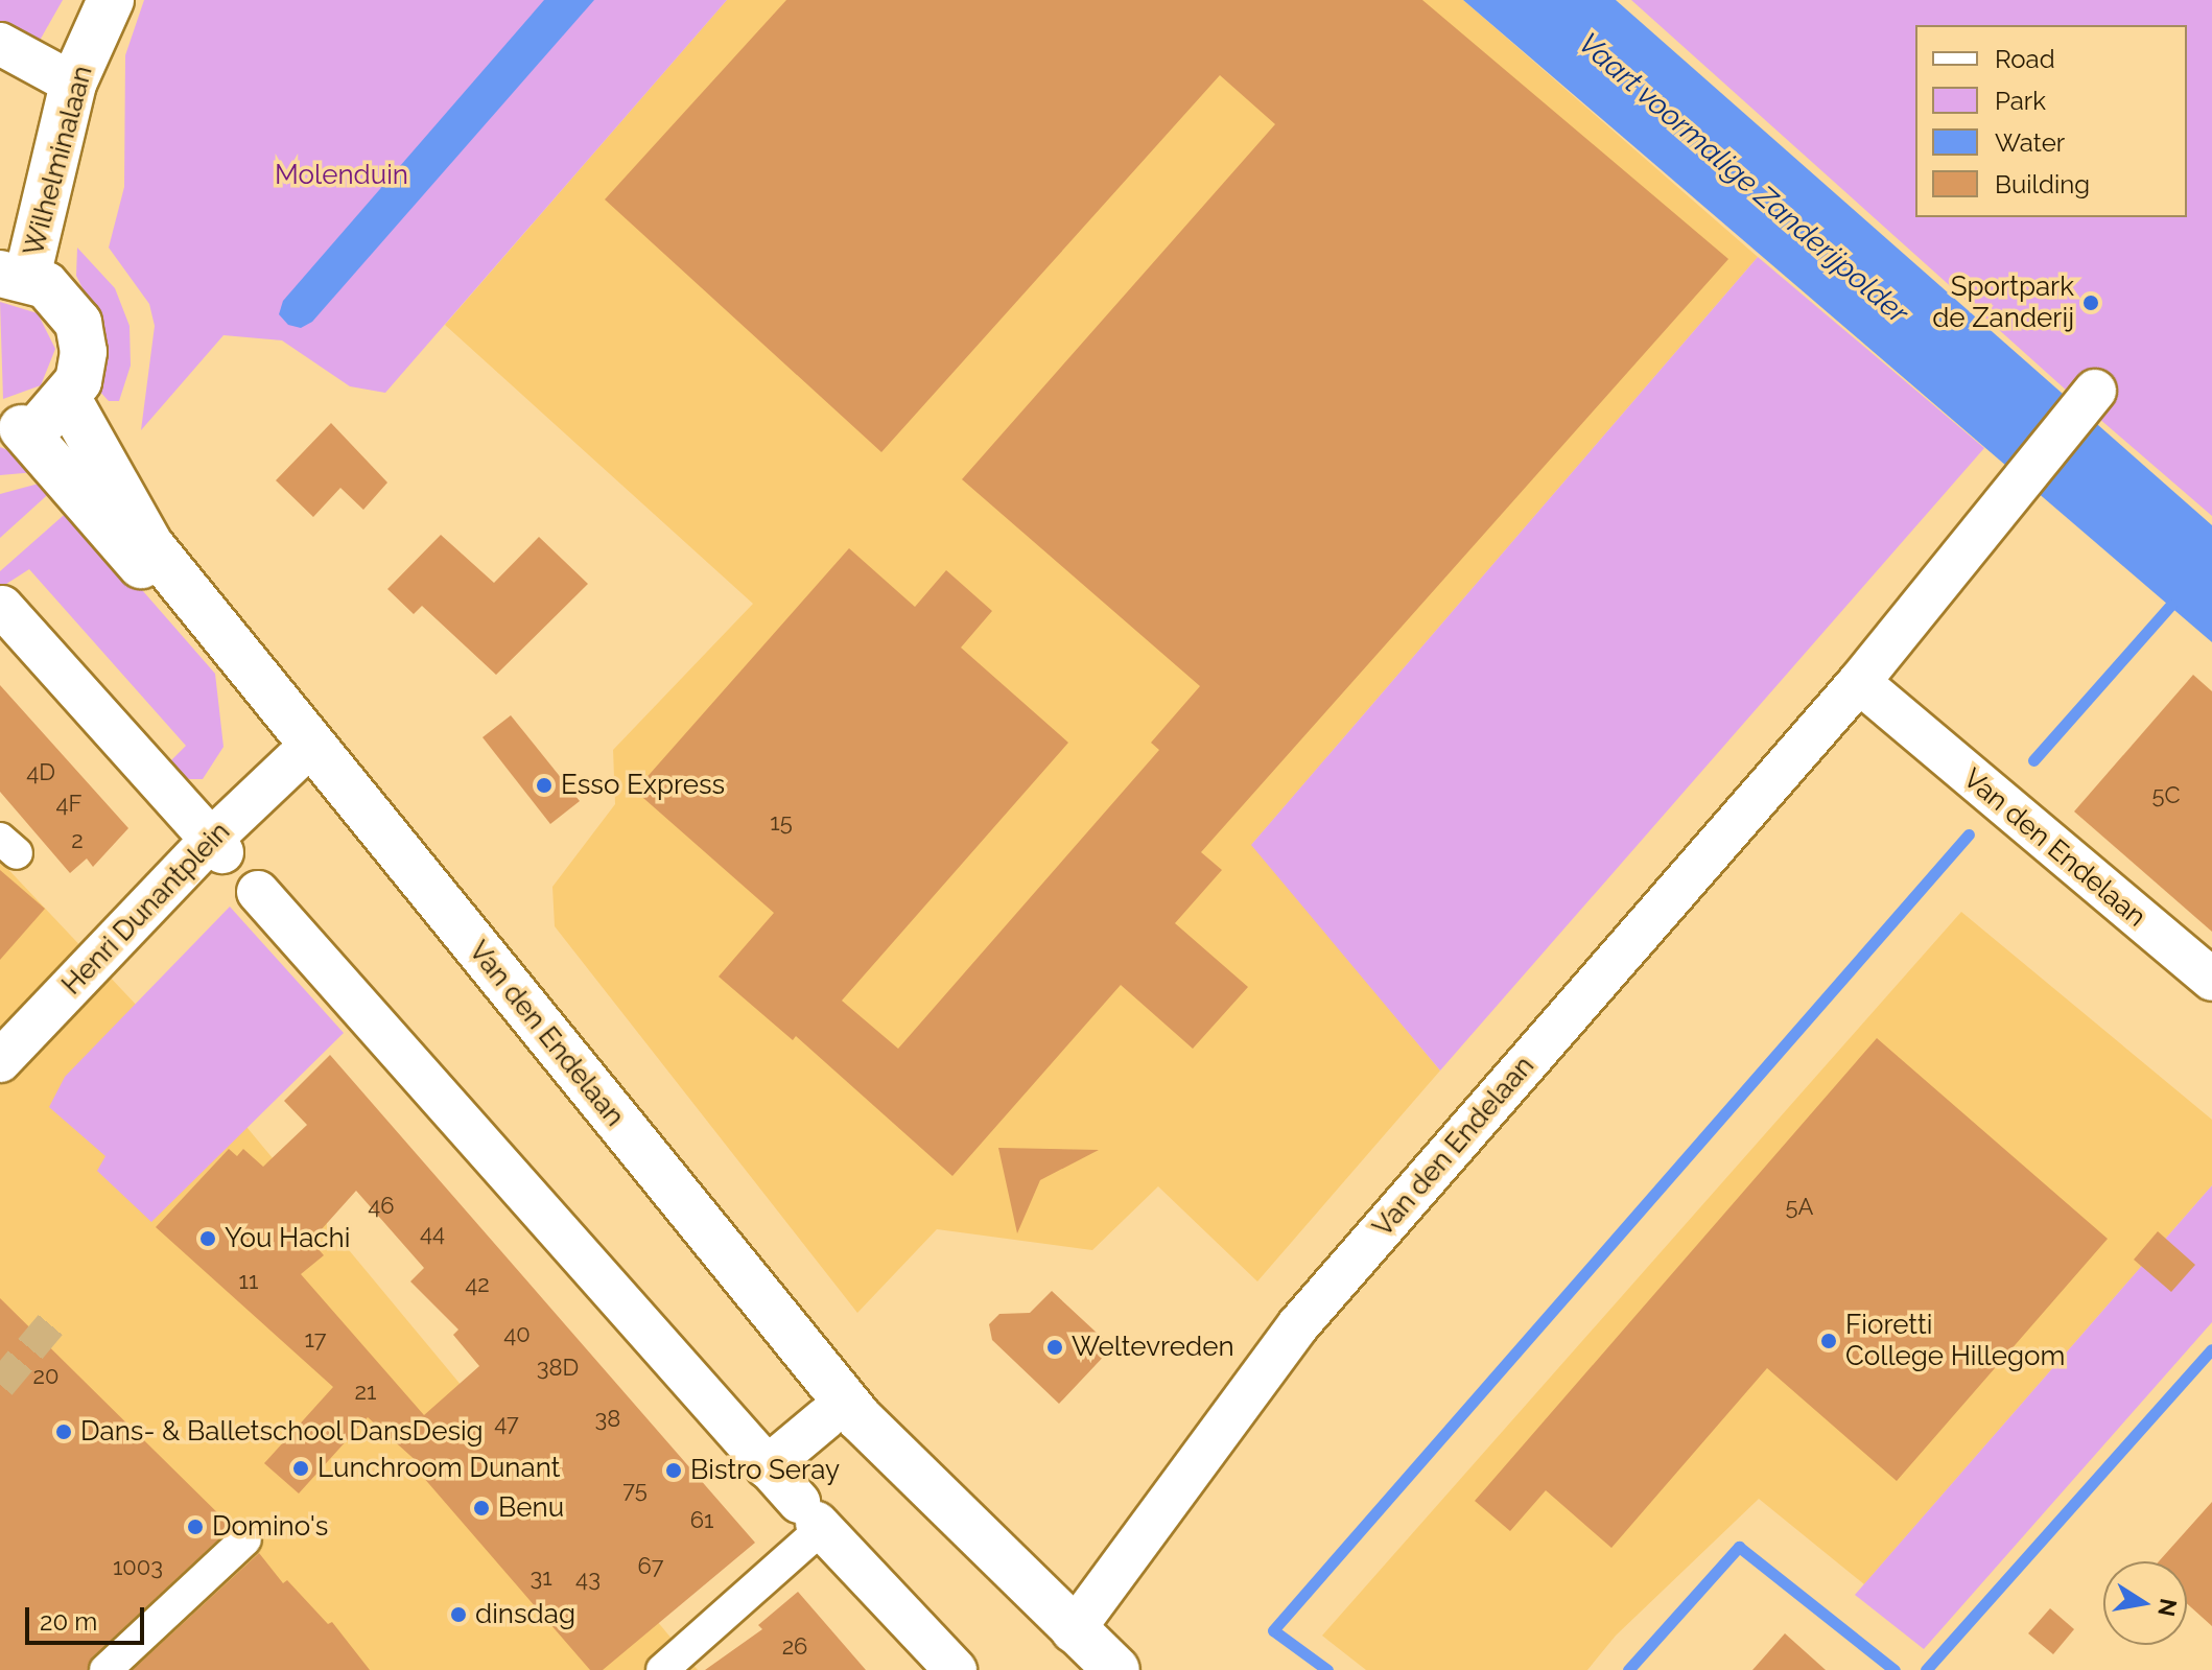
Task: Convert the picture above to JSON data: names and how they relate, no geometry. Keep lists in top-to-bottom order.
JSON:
{
  "streets": {
    "main road": ["Wilhelminalaan", "Van den Endelaan"],
    "street": ["Henri Dunantplein"]
  },
  "crossings": [
    ["Van den Endelaan", "Henri Dunantplein"]
  ],
  "water": ["Vaart voormalige Zanderijpolder"],
  "parks": ["Molenduin"],
  "places": [
    "Sportpark de Zanderij",
    "Esso Express",
    "You Hachi",
    "Fioretti College Hillegom",
    "Weltevreden",
    "Dans- & Balletschool DansDesig",
    "Lunchroom Dunant",
    "Bistro Seray",
    "Benu",
    "Domino's",
    "dinsdag"
  ],
  "house_numbers": [
    "4D",
    "5C",
    "4F",
    "15",
    "2",
    "46",
    "5A",
    "44",
    "11",
    "42",
    "40",
    "17",
    "38D",
    "20",
    "21",
    "38",
    "47",
    "75",
    "61",
    "67",
    "1003",
    "31",
    "43",
    "26"
  ],
  "legend": [
    "Road",
    "Park",
    "Water",
    "Building"
  ],
  "scale_bar": "20 m",
  "north": "right"
}
